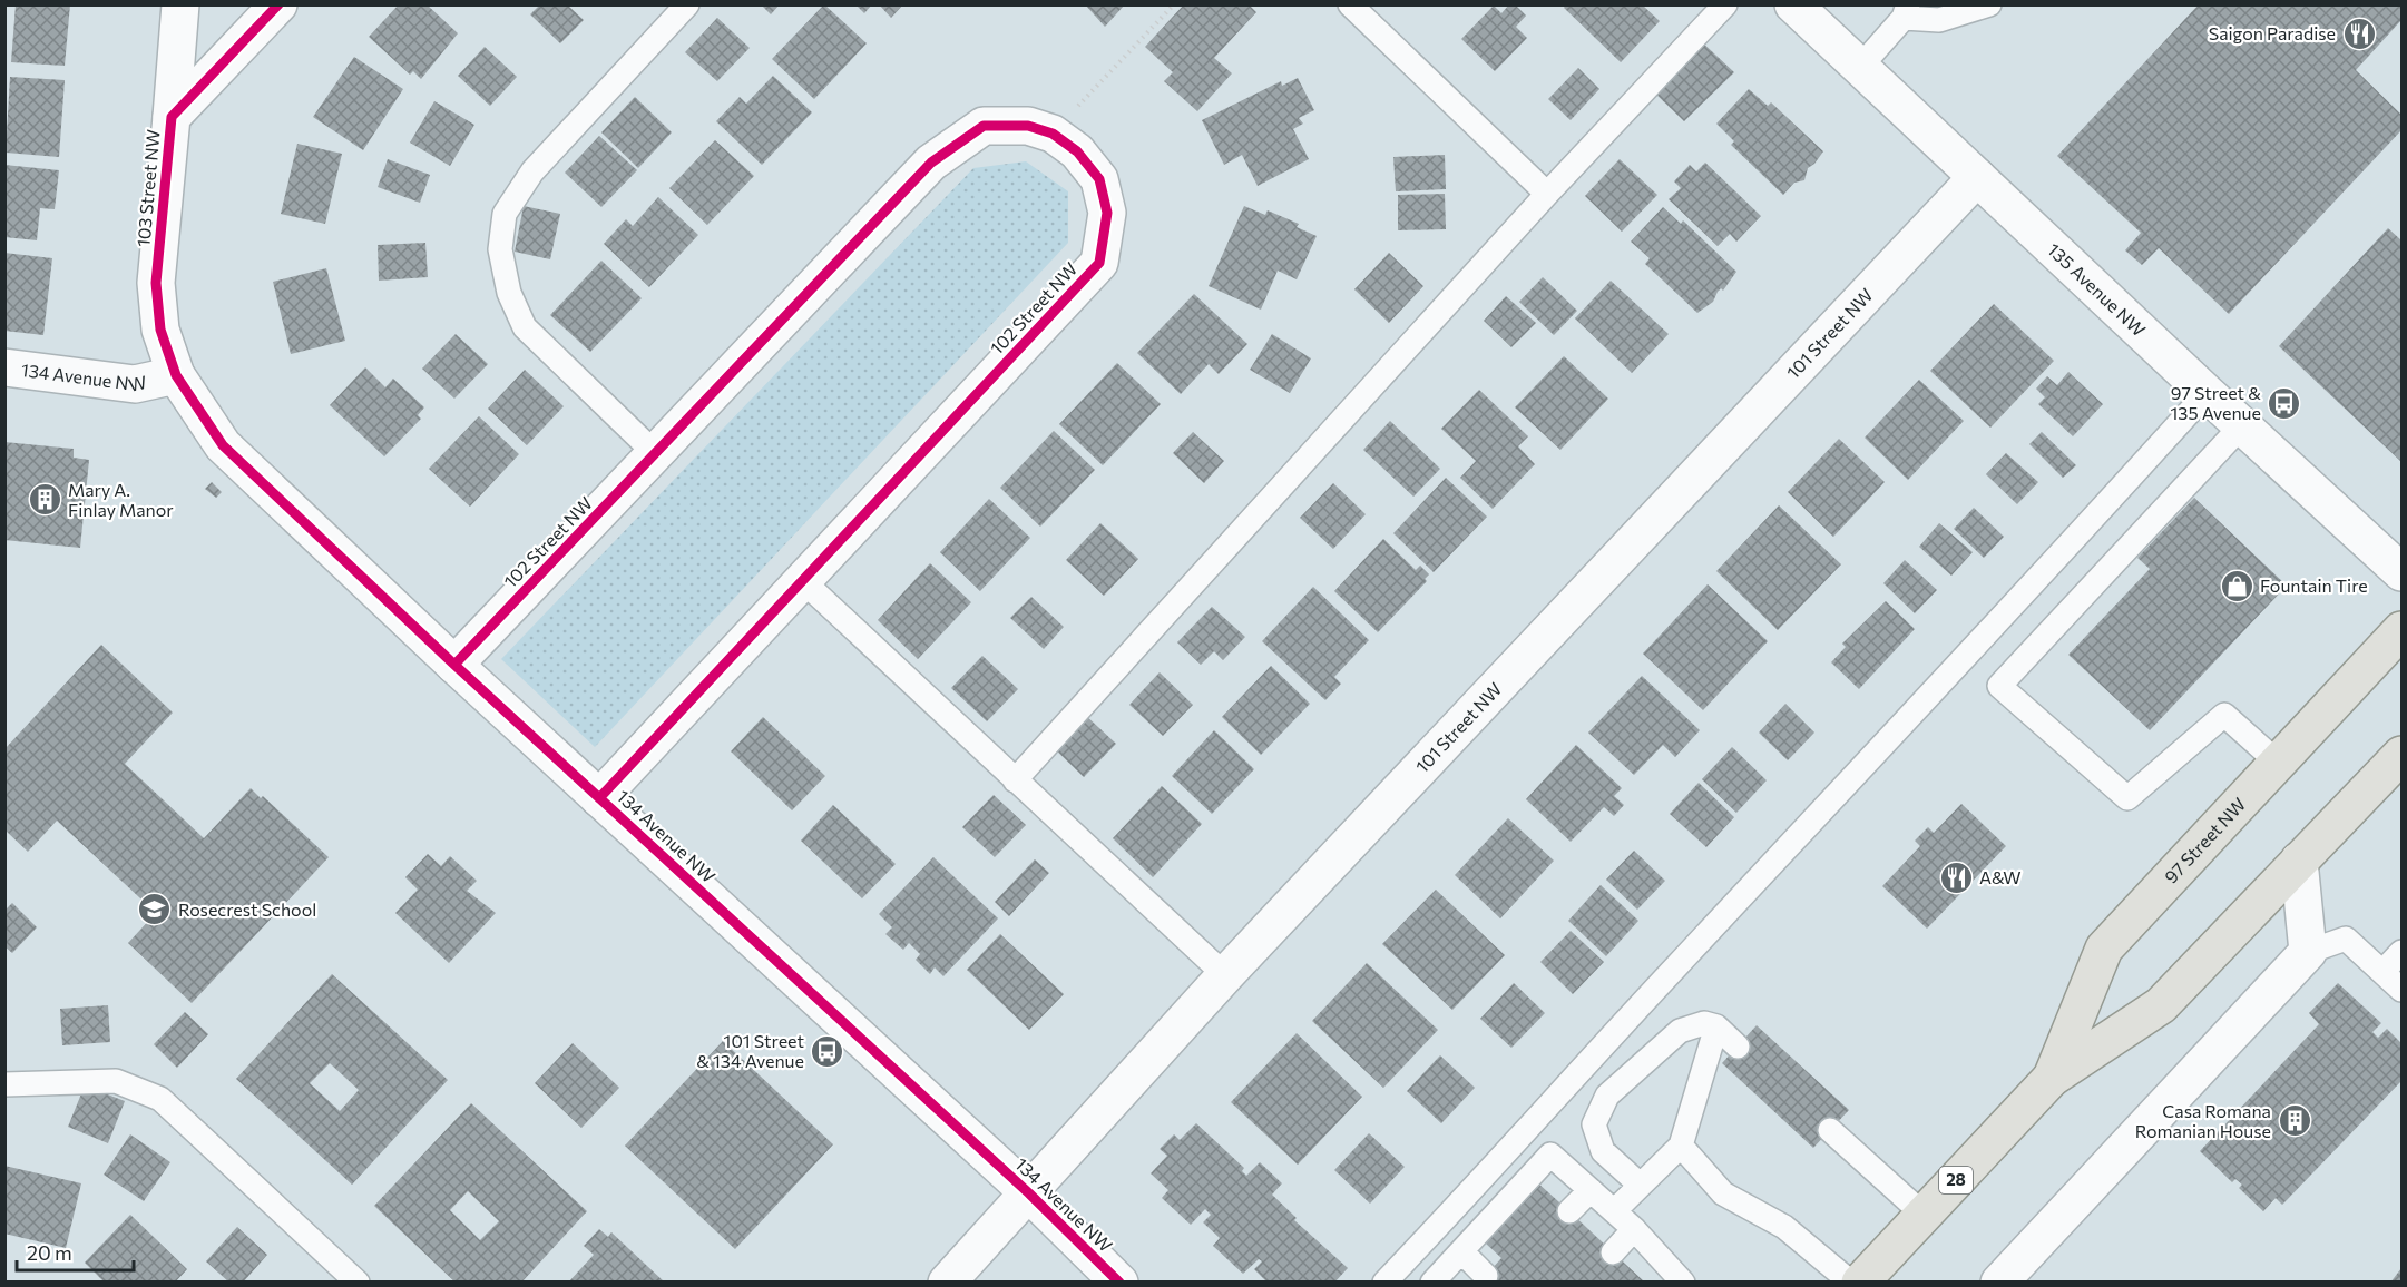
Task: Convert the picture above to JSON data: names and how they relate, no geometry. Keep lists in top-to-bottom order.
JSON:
{
  "streets": {
    "main road": ["97 Street NW", "28"],
    "street": [
      "103 Street NW",
      "135 Avenue NW",
      "102 Street NW",
      "101 Street NW",
      "134 Avenue NW"
    ]
  },
  "crossings": [
    ["103 Street NW", "134 Avenue NW"],
    ["135 Avenue NW", "101 Street NW"],
    ["102 Street NW", "134 Avenue NW"],
    ["101 Street NW", "134 Avenue NW"]
  ],
  "places": {
    "restaurant": ["Saigon Paradise", "A&W"],
    "bus stop": ["97 Street & 135 Avenue", "101 Street & 134 Avenue"],
    "building": ["Mary A. Finlay Manor", "Casa Romana Romanian House"],
    "shop": ["Fountain Tire"],
    "school or university": ["Rosecrest School"]
  },
  "scale_bar": "20 m"
}
